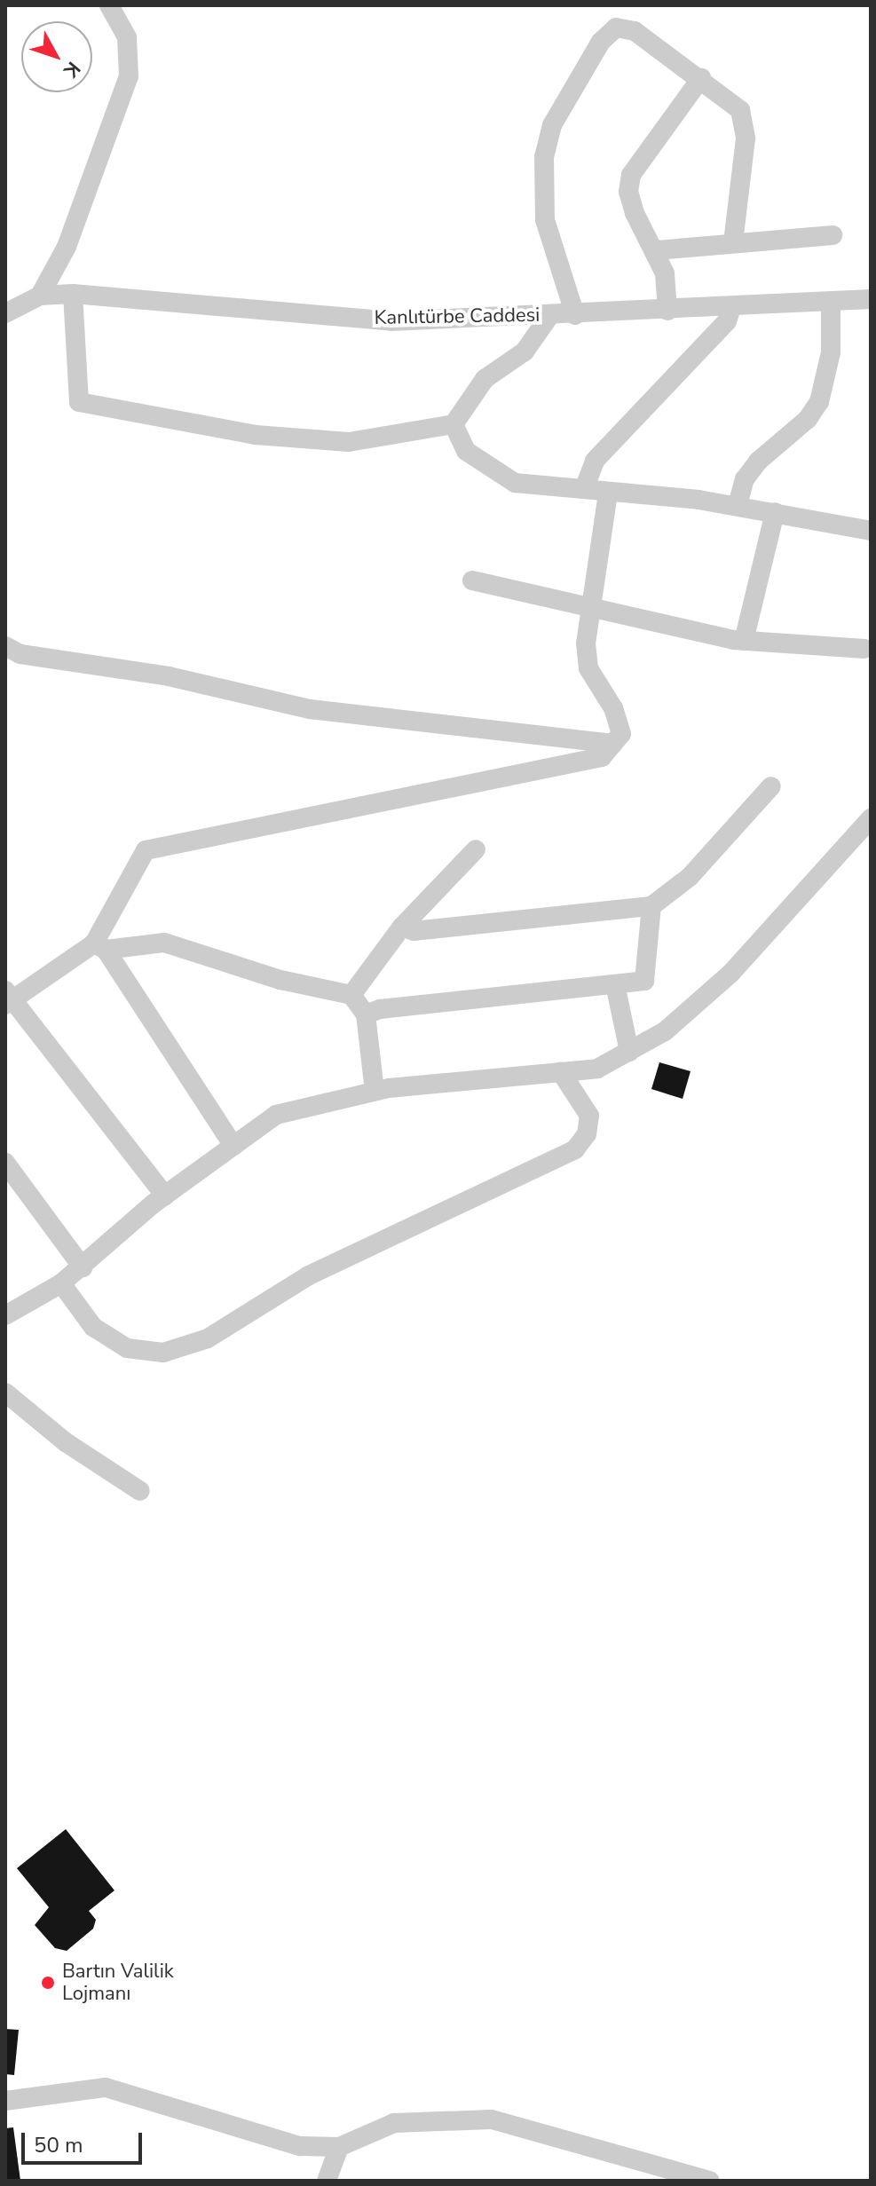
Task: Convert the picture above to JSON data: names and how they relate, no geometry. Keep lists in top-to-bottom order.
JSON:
{
  "streets": {
    "street": ["Kanlıtürbe Caddesi"]
  },
  "places": ["Bartın Valilik Lojmanı"],
  "scale_bar": "50 m",
  "north": "bottom right"
}
